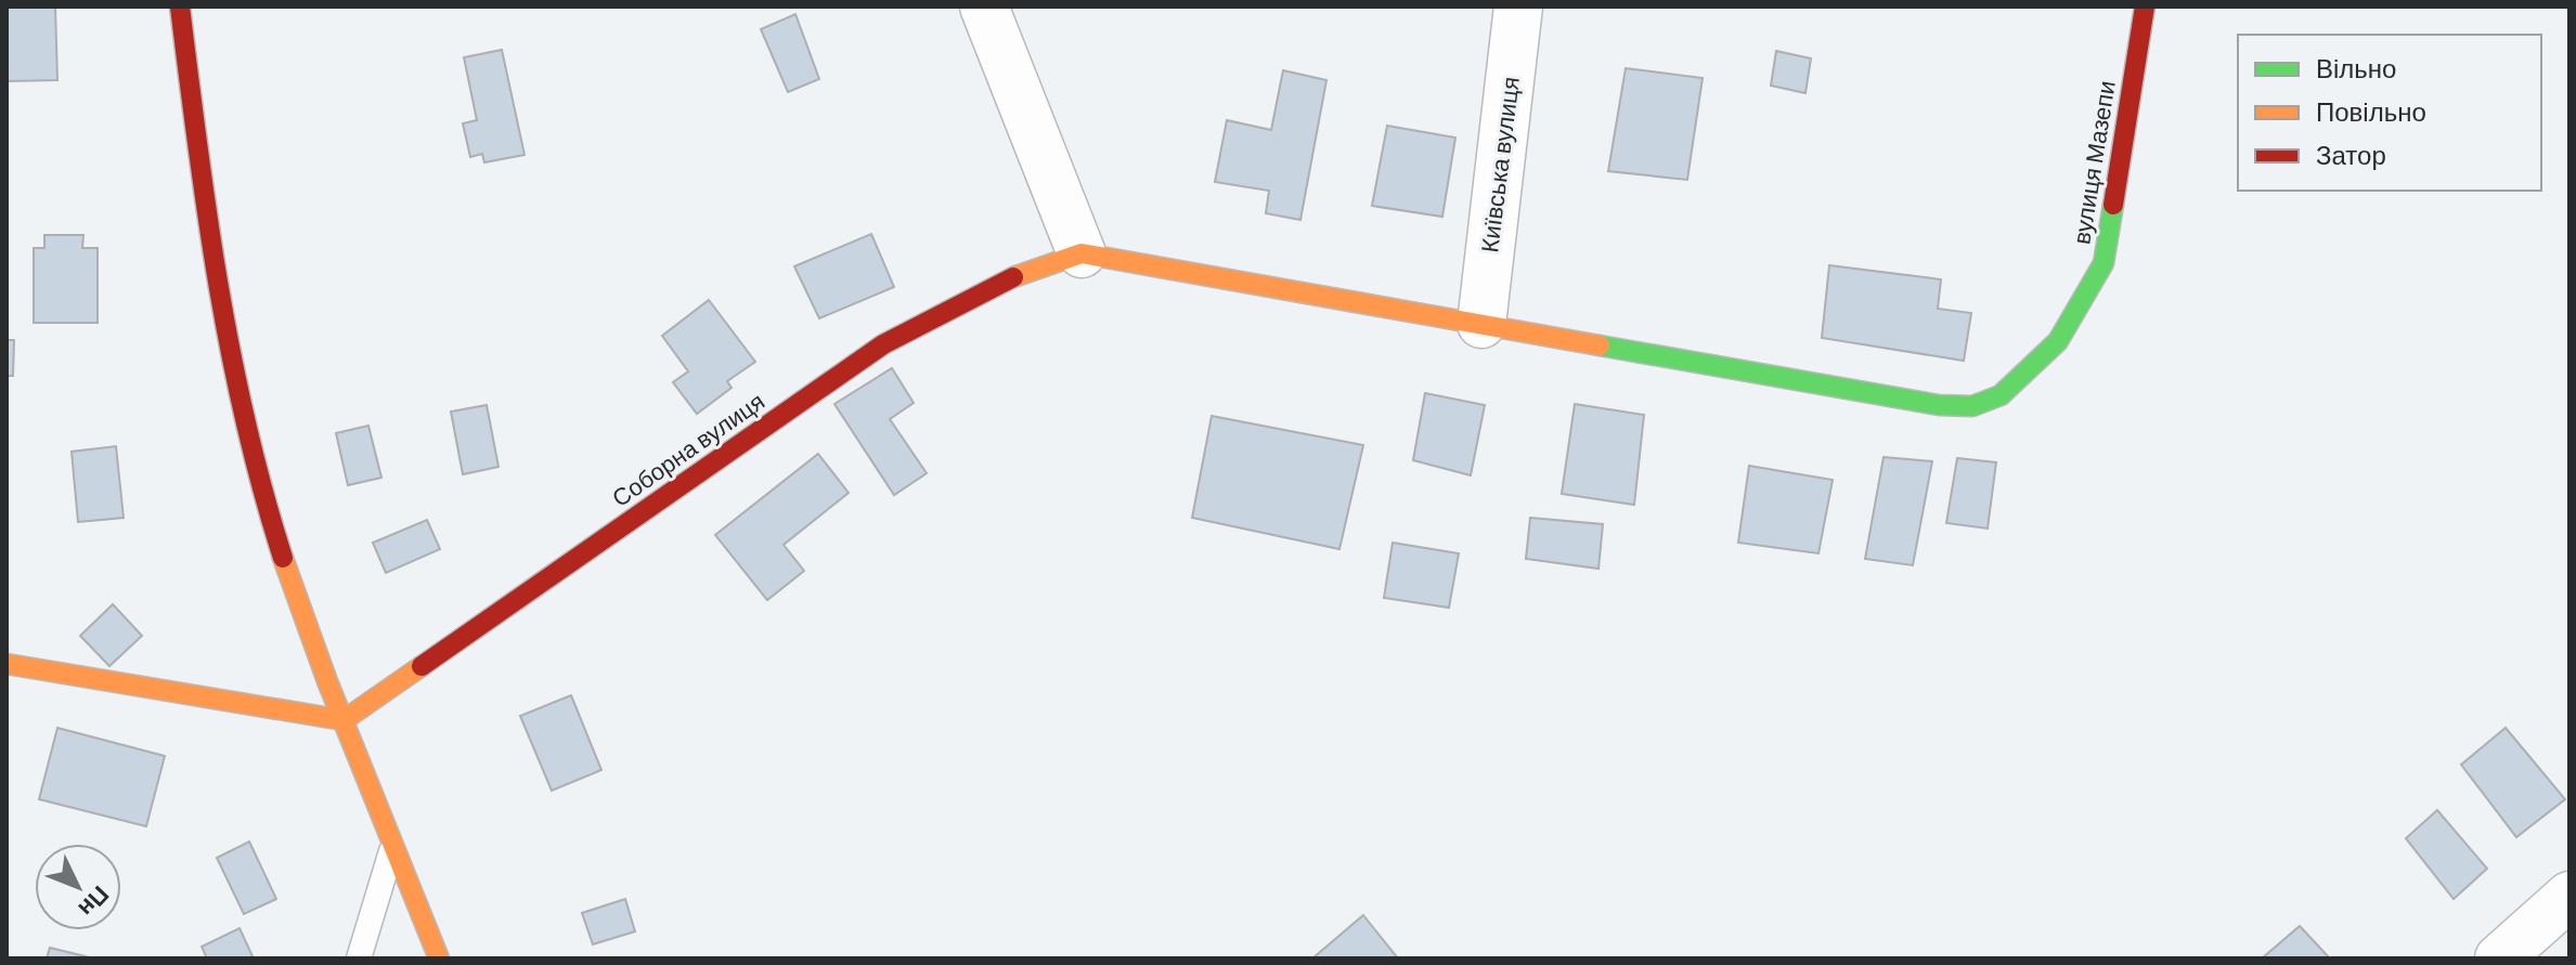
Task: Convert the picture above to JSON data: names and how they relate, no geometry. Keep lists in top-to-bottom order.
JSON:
{
  "streets": {
    "street": ["вулиця Мазепи", "Київська вулиця", "Соборна вулиця"]
  },
  "crossings": [
    ["вулиця Мазепи", "Київська вулиця"]
  ],
  "legend": ["Вільно", "Повільно", "Затор"],
  "north": "bottom right"
}
